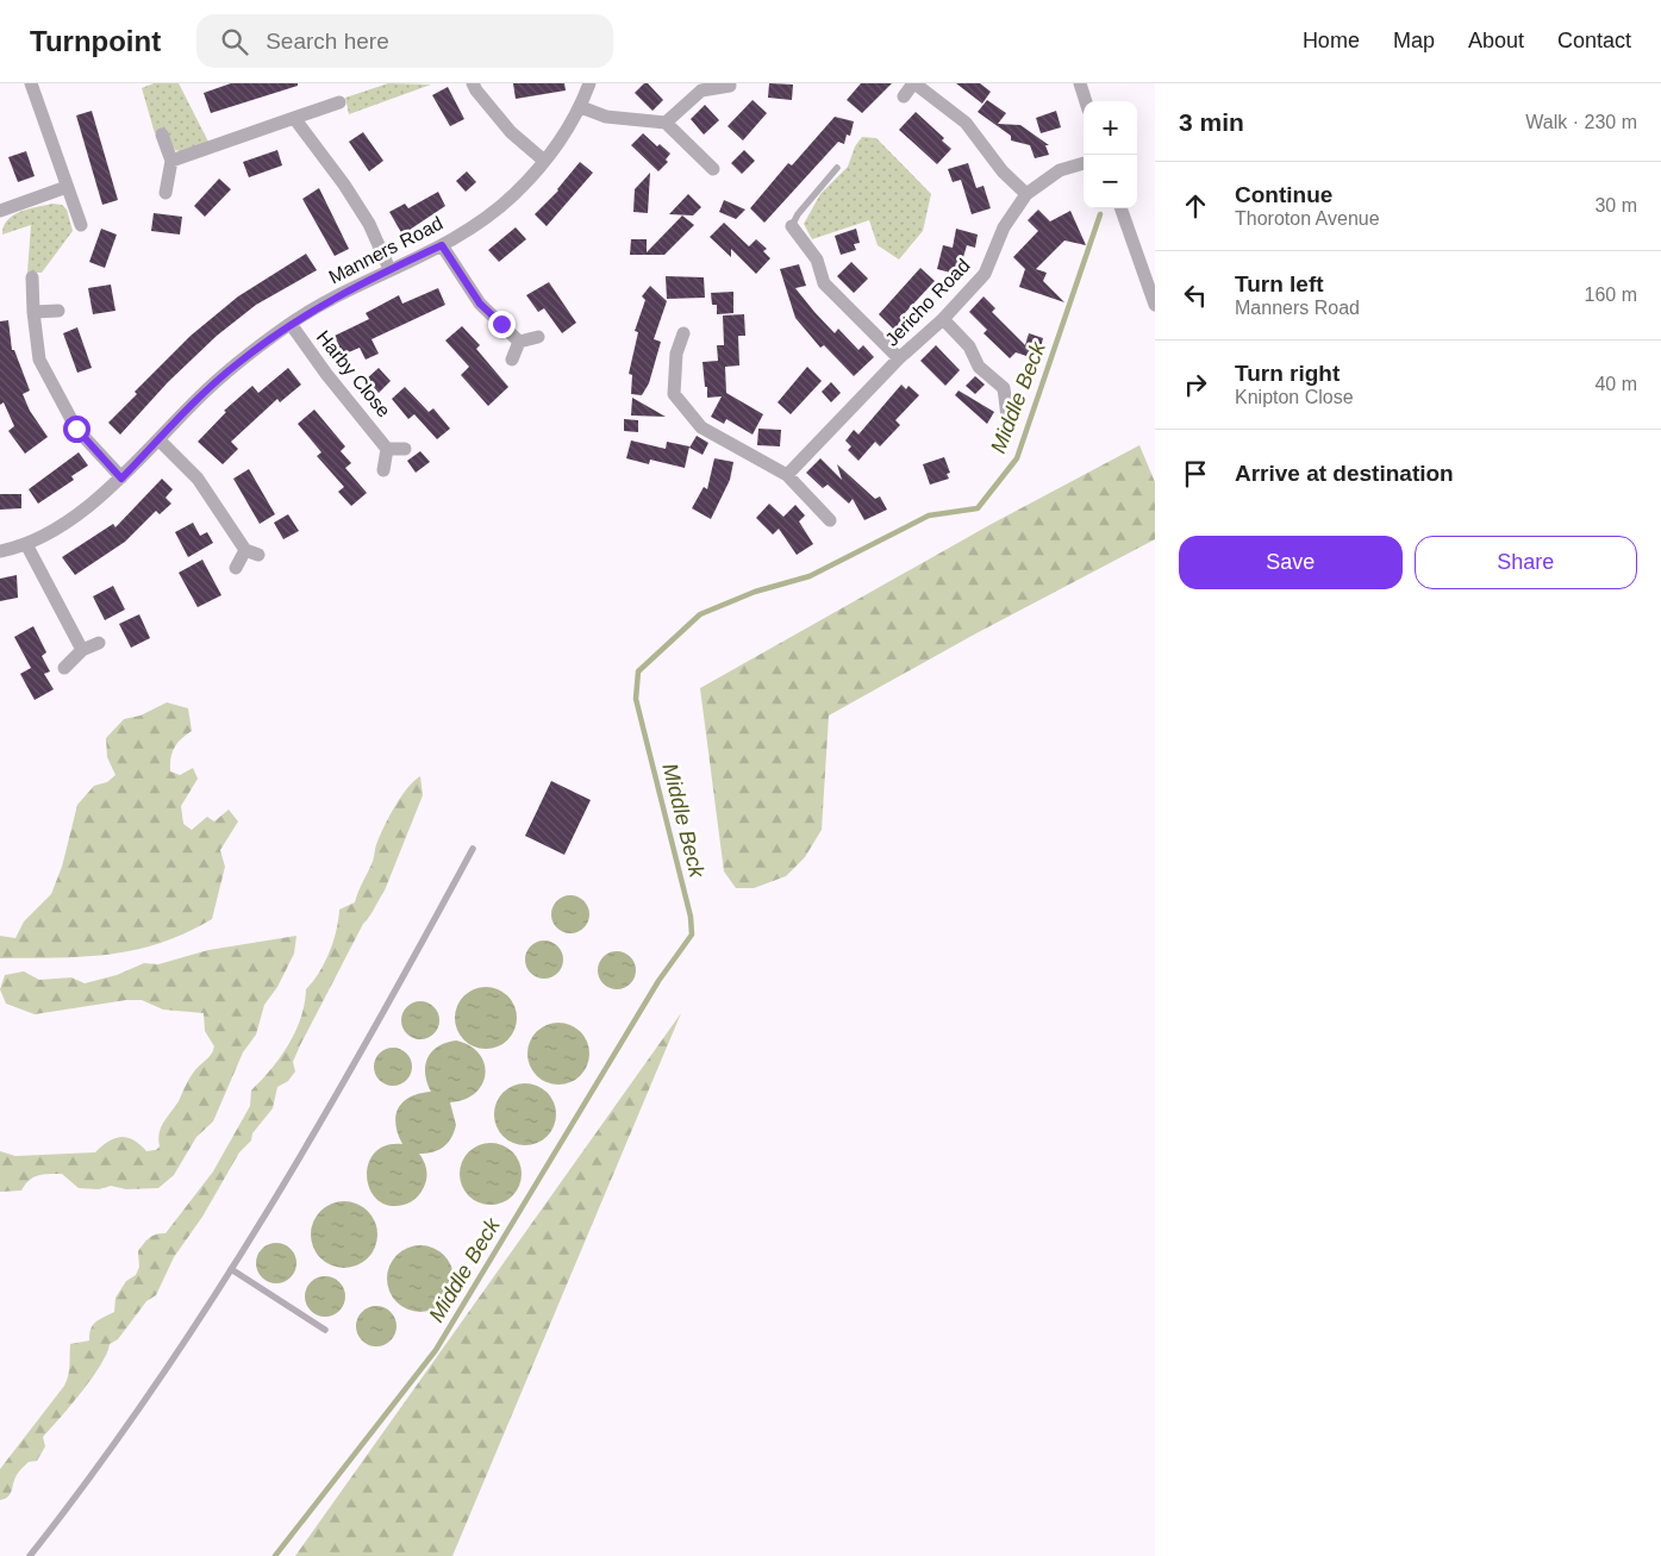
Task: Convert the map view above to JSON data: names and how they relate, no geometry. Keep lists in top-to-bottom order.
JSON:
{
  "streets": {
    "street": ["Manners Road", "Jericho Road", "Harby Close"]
  },
  "crossings": [
    ["Manners Road", "Harby Close"]
  ],
  "water": ["Middle Beck"],
  "page": {
    "header": "Turnpoint",
    "search": "Search here",
    "nav": [
      "Home",
      "Map",
      "About",
      "Contact"
    ],
    "heading": ["3 min", "Walk · 230 m"],
    "map_buttons": ["+", "−"],
    "list": [
      ["Continue", "Thoroton Avenue", "30 m"],
      ["Turn left", "Manners Road", "160 m"],
      ["Turn right", "Knipton Close", "40 m"],
      "Arrive at destination"
    ],
    "buttons": ["Save", "Share"]
  }
}
